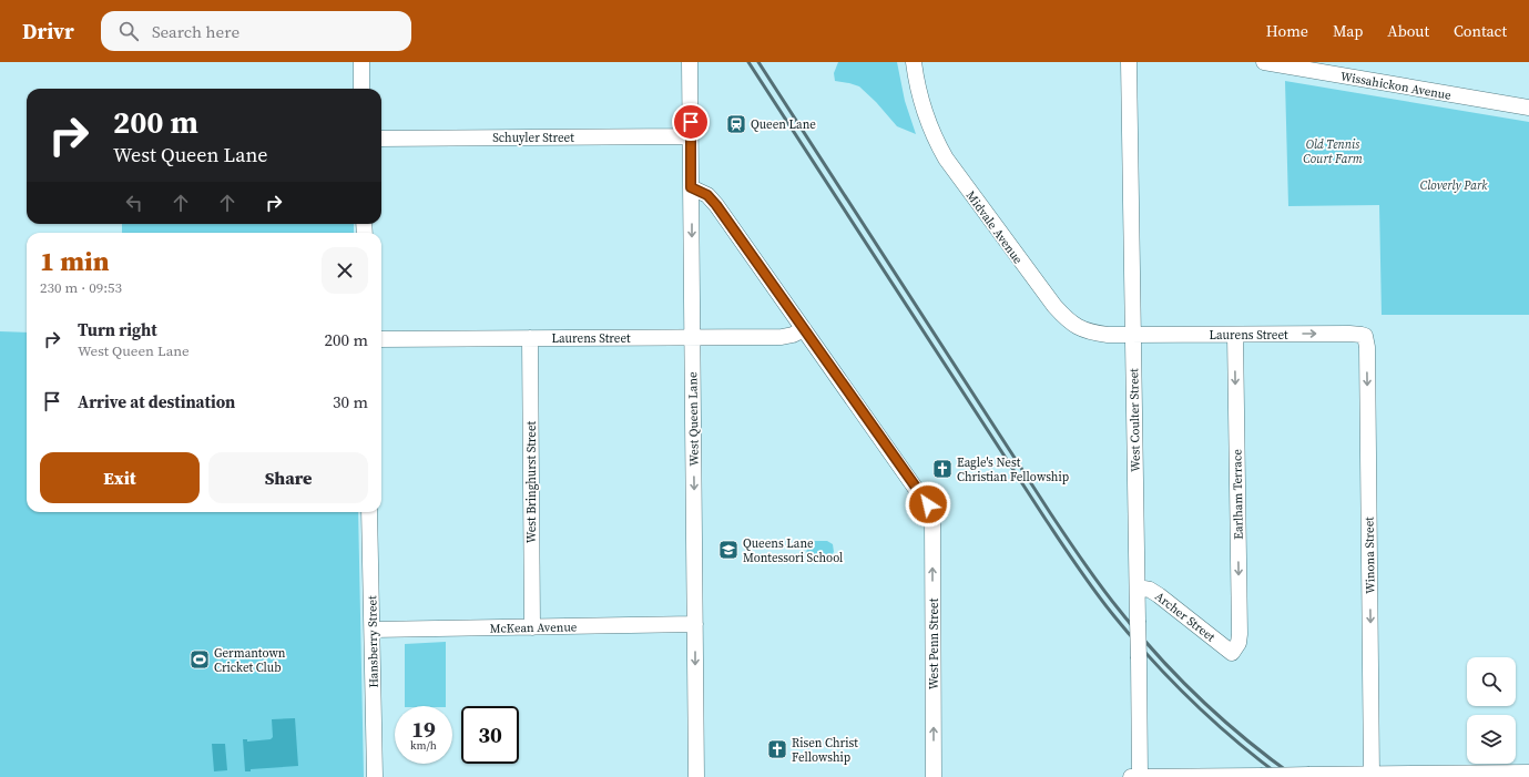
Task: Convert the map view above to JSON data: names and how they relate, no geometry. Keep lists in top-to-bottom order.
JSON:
{
  "streets": {
    "street": [
      "Wissahickon Avenue",
      "Schuyler Street",
      "Midvale Avenue",
      "Laurens Street",
      "West Queen Lane",
      "West Coulter Street",
      "West Bringhurst Street",
      "Earlham Terrace",
      "Winona Street",
      "Archer Street",
      "McKean Avenue",
      "Hansberry Street",
      "West Penn Street"
    ]
  },
  "crossings": [
    ["Schuyler Street", "West Queen Lane"],
    ["Midvale Avenue", "Laurens Street"],
    ["Midvale Avenue", "West Coulter Street"],
    ["Laurens Street", "West Queen Lane"],
    ["Laurens Street", "West Coulter Street"],
    ["Laurens Street", "West Bringhurst Street"],
    ["Laurens Street", "Earlham Terrace"],
    ["Laurens Street", "Winona Street"],
    ["Laurens Street", "West Penn Street"],
    ["West Queen Lane", "McKean Avenue"],
    ["West Coulter Street", "Archer Street"],
    ["West Bringhurst Street", "McKean Avenue"],
    ["Earlham Terrace", "Archer Street"],
    ["McKean Avenue", "Hansberry Street"]
  ],
  "one_way": [
    "West Queen Lane",
    "Earlham Terrace",
    "Winona Street",
    "West Penn Street"
  ],
  "parks": ["Old Tennis Court Farm", "Cloverly Park"],
  "places": {
    "station": ["Queen Lane"],
    "church": ["Eagle's Nest Christian Fellowship", "Risen Christ Fellowship"],
    "school or university": ["Queens Lane Montessori School"],
    "sports": ["Germantown Cricket Club"]
  },
  "page": {
    "header": "Drivr",
    "search": "Search here",
    "nav": [
      "Home",
      "Map",
      "About",
      "Contact"
    ],
    "turn": ["200 m", "West Queen Lane"],
    "heading": ["1 min", "230 m · 09:53"],
    "list": [
      {
        "name": "Turn right",
        "note": "West Queen Lane",
        "value": "200 m"
      },
      {
        "name": "Arrive at destination",
        "value": "30 m"
      }
    ],
    "buttons": ["Exit", "Share"],
    "speed": "19 km/h",
    "limit": "30"
  }
}
